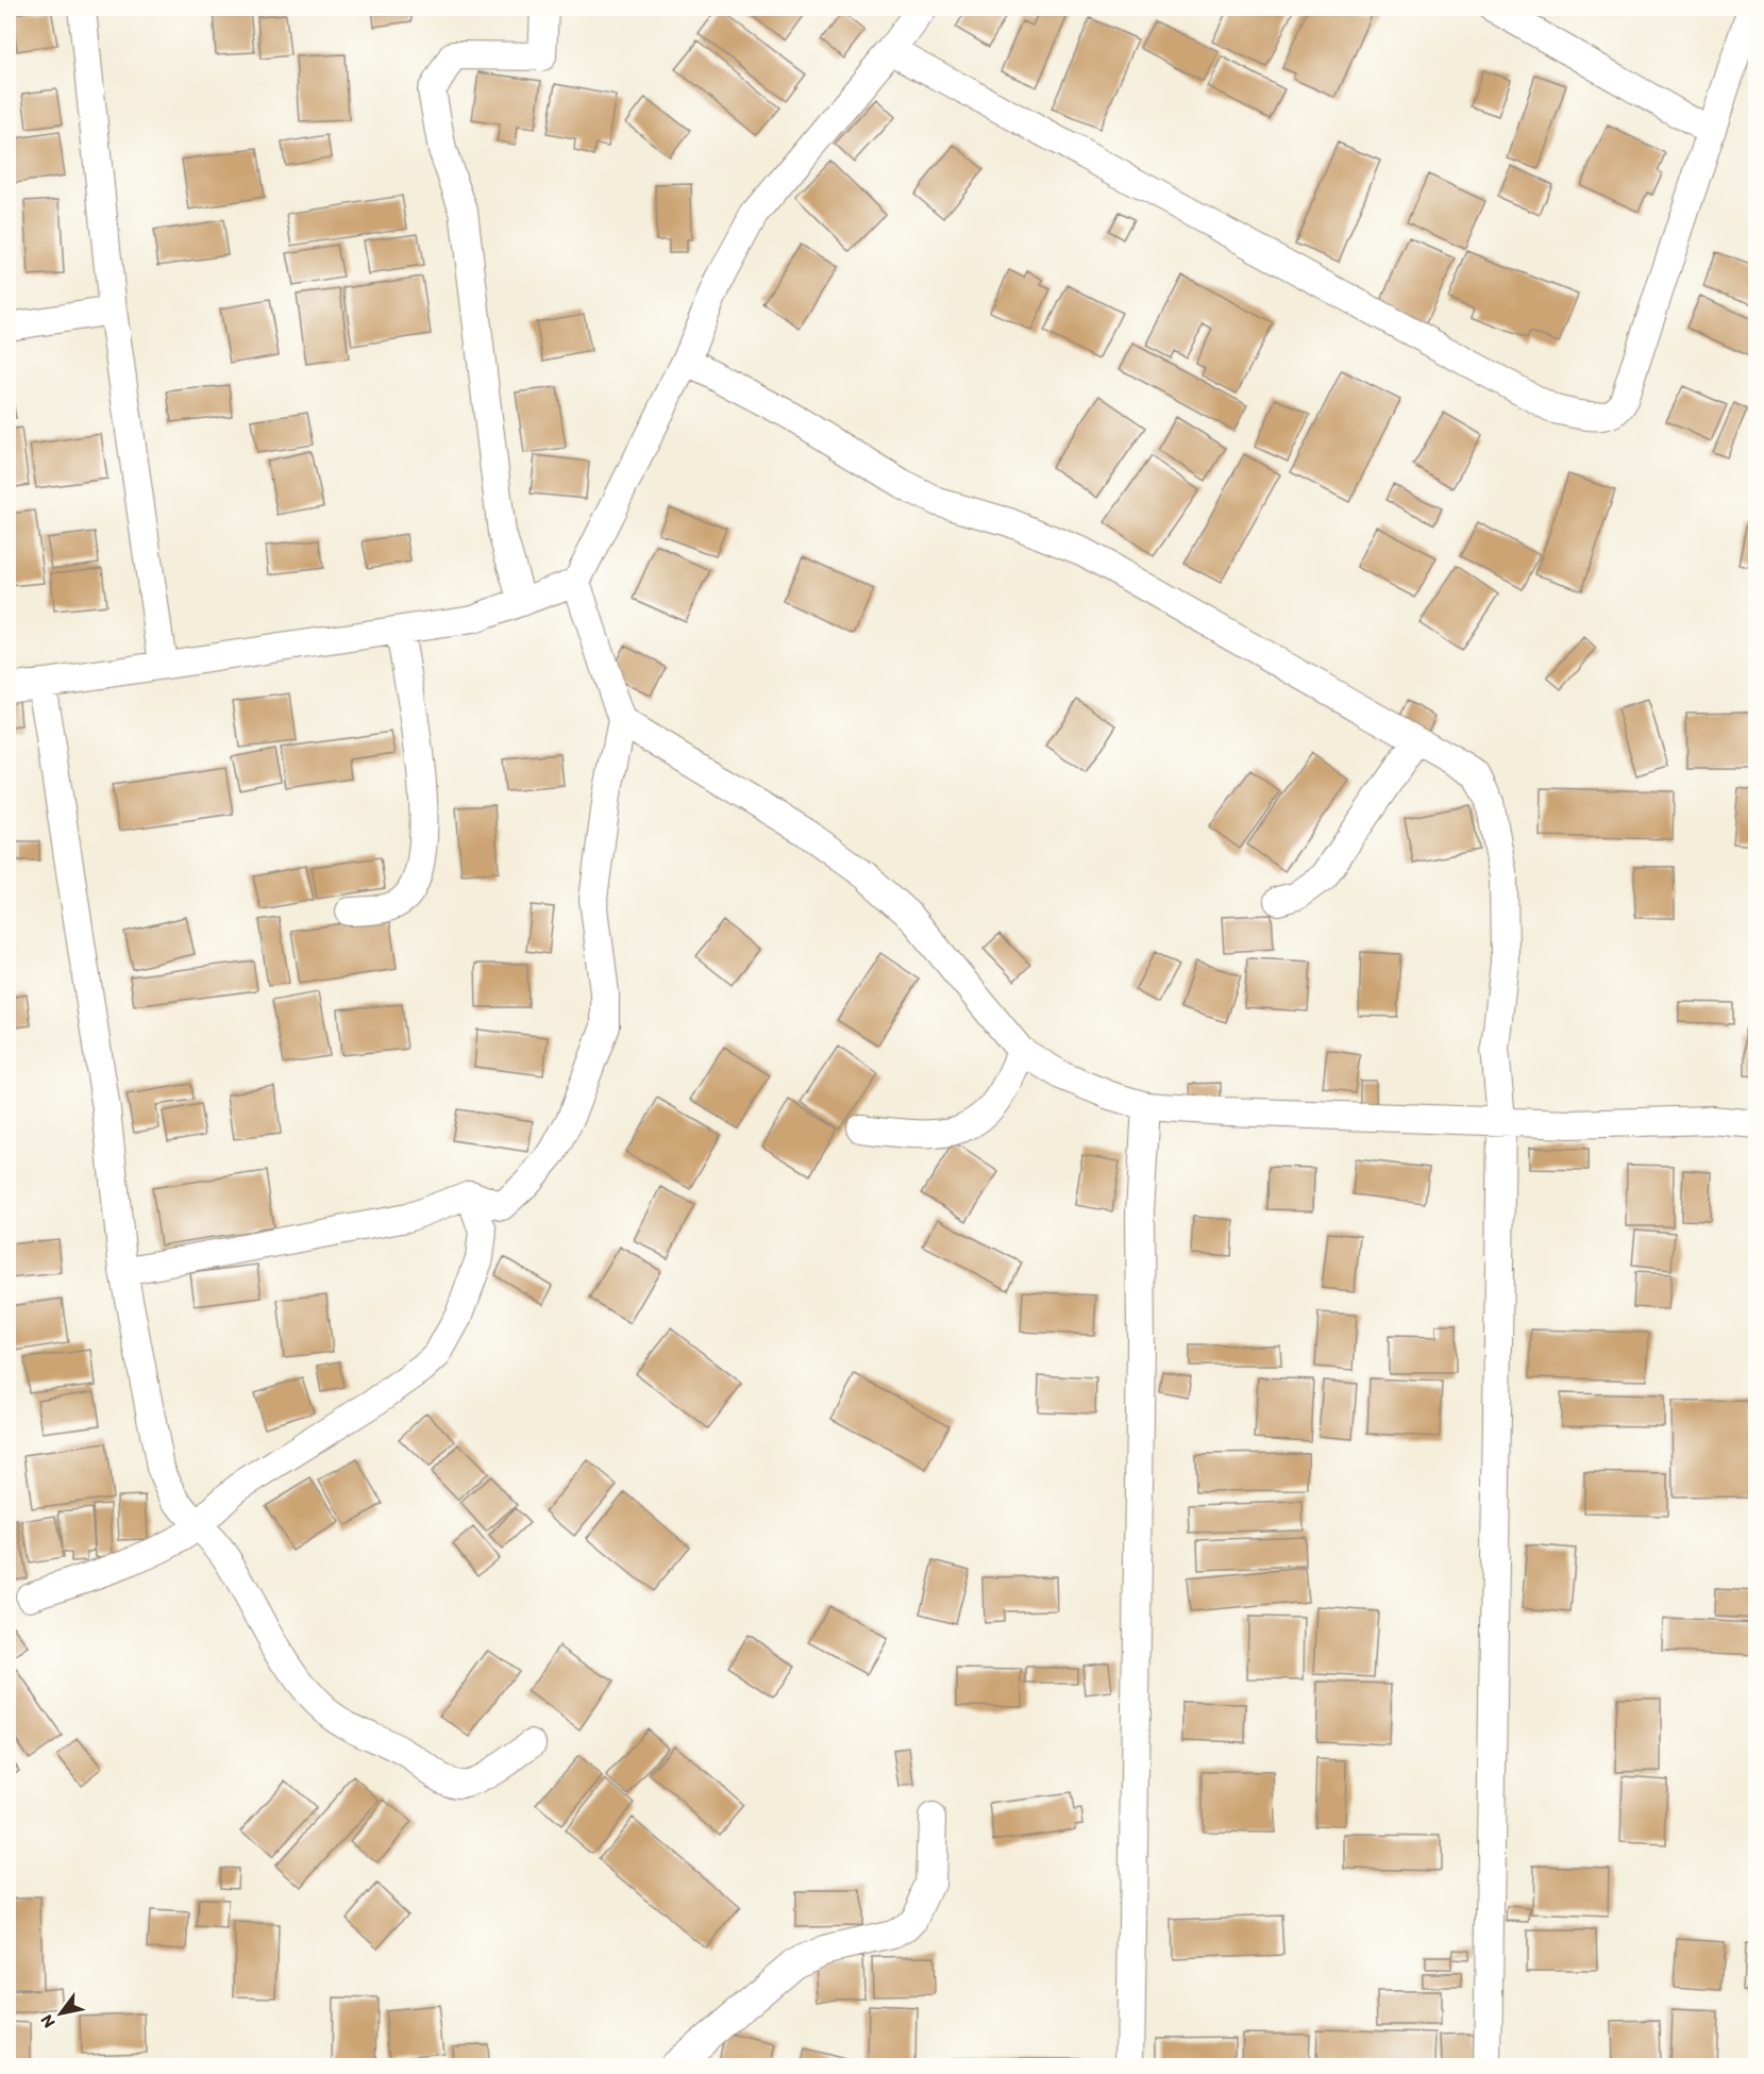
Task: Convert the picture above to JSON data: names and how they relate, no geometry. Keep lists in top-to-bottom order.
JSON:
{
  "north": "bottom left"
}
